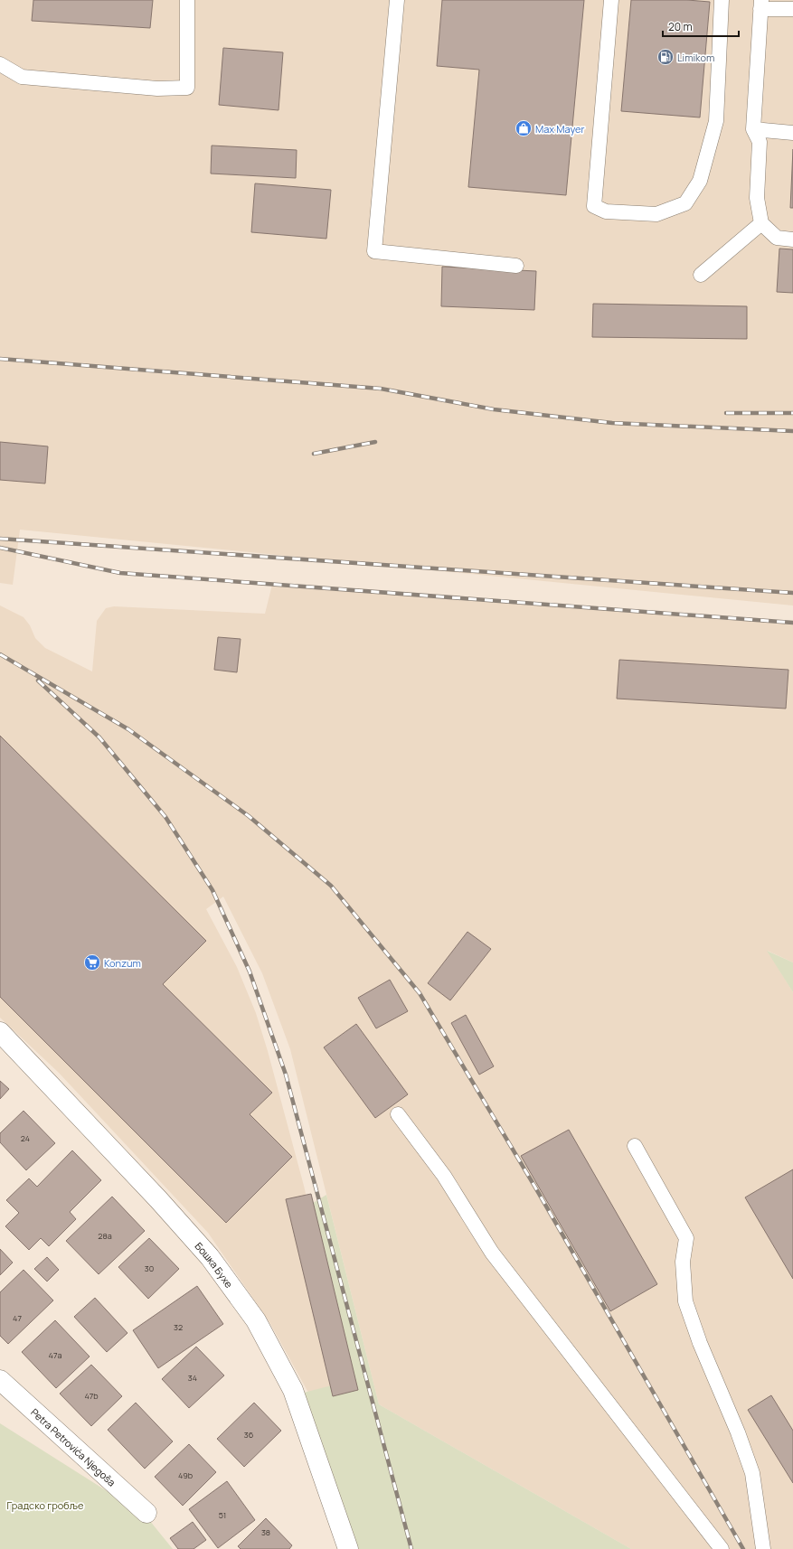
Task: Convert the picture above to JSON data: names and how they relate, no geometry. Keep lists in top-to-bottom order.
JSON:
{
  "streets": {
    "street": ["Бошка Бухе", "Petra Petrovića Njegoša"]
  },
  "parks": ["Градско гробље"],
  "places": {
    "fuel station": ["Limikom"],
    "shop": ["Max Mayer"],
    "supermarket": ["Konzum"]
  },
  "house_numbers": [
    "24",
    "28а",
    "30",
    "47",
    "32",
    "47a",
    "34",
    "47b",
    "36",
    "49b",
    "51",
    "38"
  ],
  "scale_bar": "20 m"
}
